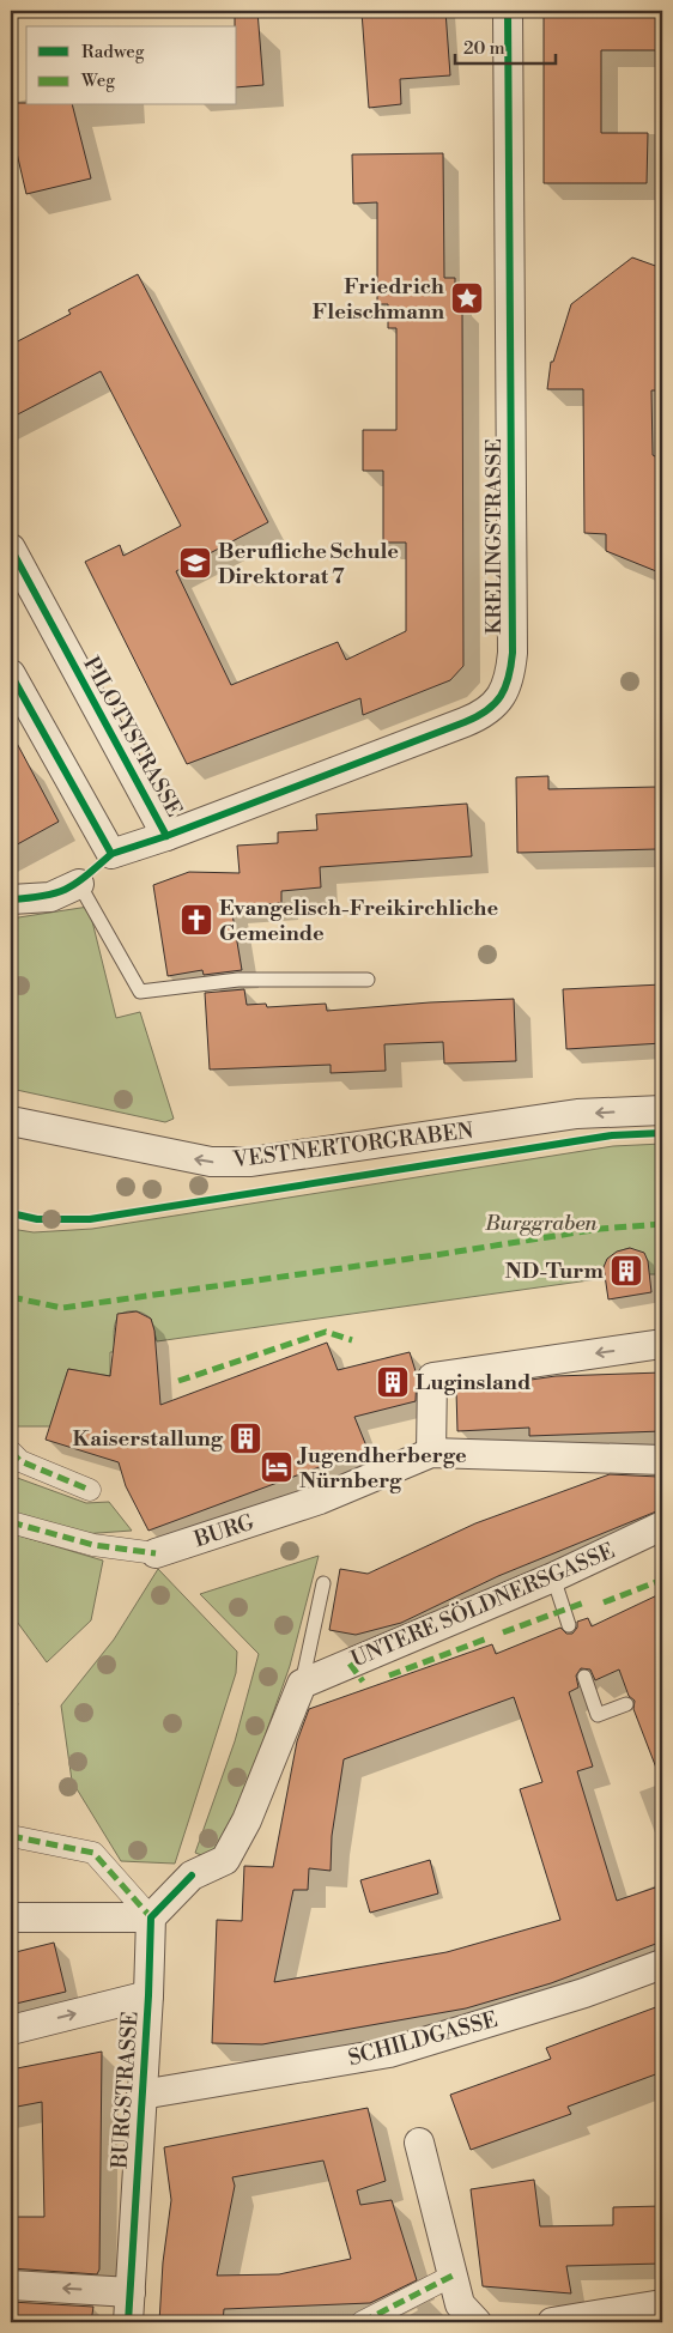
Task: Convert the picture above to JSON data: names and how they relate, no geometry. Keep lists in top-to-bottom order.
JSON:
{
  "streets": {
    "street": [
      "KRELINGSTRASSE",
      "PILOTYSTRASSE",
      "VESTNERTORGRABEN",
      "BURG",
      "UNTERE SÖLDNERSGASSE",
      "SCHILDGASSE",
      "BURGSTRASSE"
    ]
  },
  "crossings": [
    ["KRELINGSTRASSE", "PILOTYSTRASSE"],
    ["SCHILDGASSE", "BURGSTRASSE"]
  ],
  "one_way": ["VESTNERTORGRABEN"],
  "parks": ["Burggraben"],
  "places": {
    "place": ["Friedrich Fleischmann"],
    "school or university": ["Berufliche Schule Direktorat 7"],
    "church": ["Evangelisch-Freikirchliche Gemeinde"],
    "building": ["ND-Turm", "Luginsland", "Kaiserstallung"],
    "hotel": ["Jugendherberge Nürnberg"]
  },
  "legend": ["Radweg", "Weg"],
  "scale_bar": "20 m"
}
